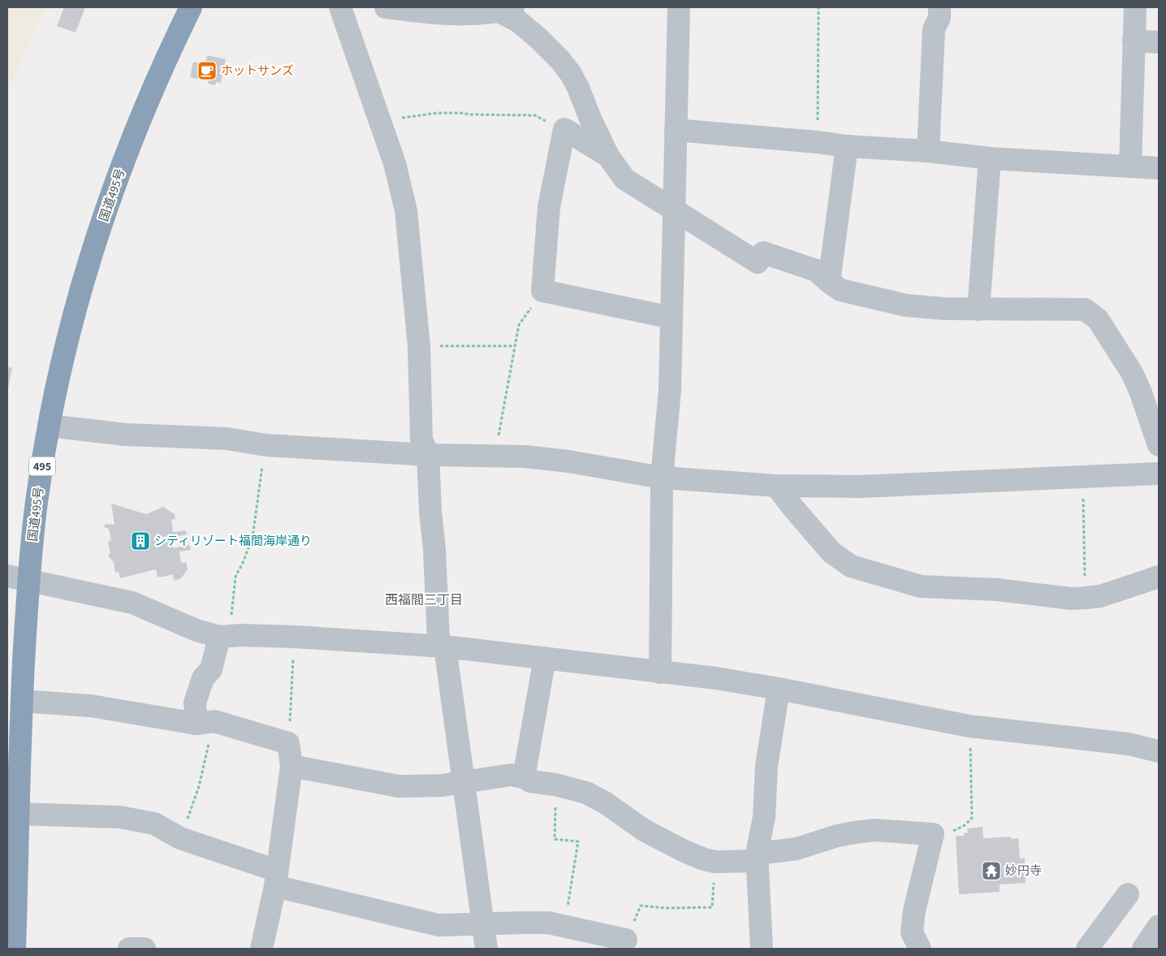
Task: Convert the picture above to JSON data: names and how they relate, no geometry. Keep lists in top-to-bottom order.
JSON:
{
  "streets": {
    "highway": ["国道495号", "495"]
  },
  "districts": ["西福間三丁目"],
  "places": {
    "cafe": ["ホットサンズ"],
    "building": ["シティリゾート福間海岸通り"],
    "temple": ["妙円寺"]
  }
}
